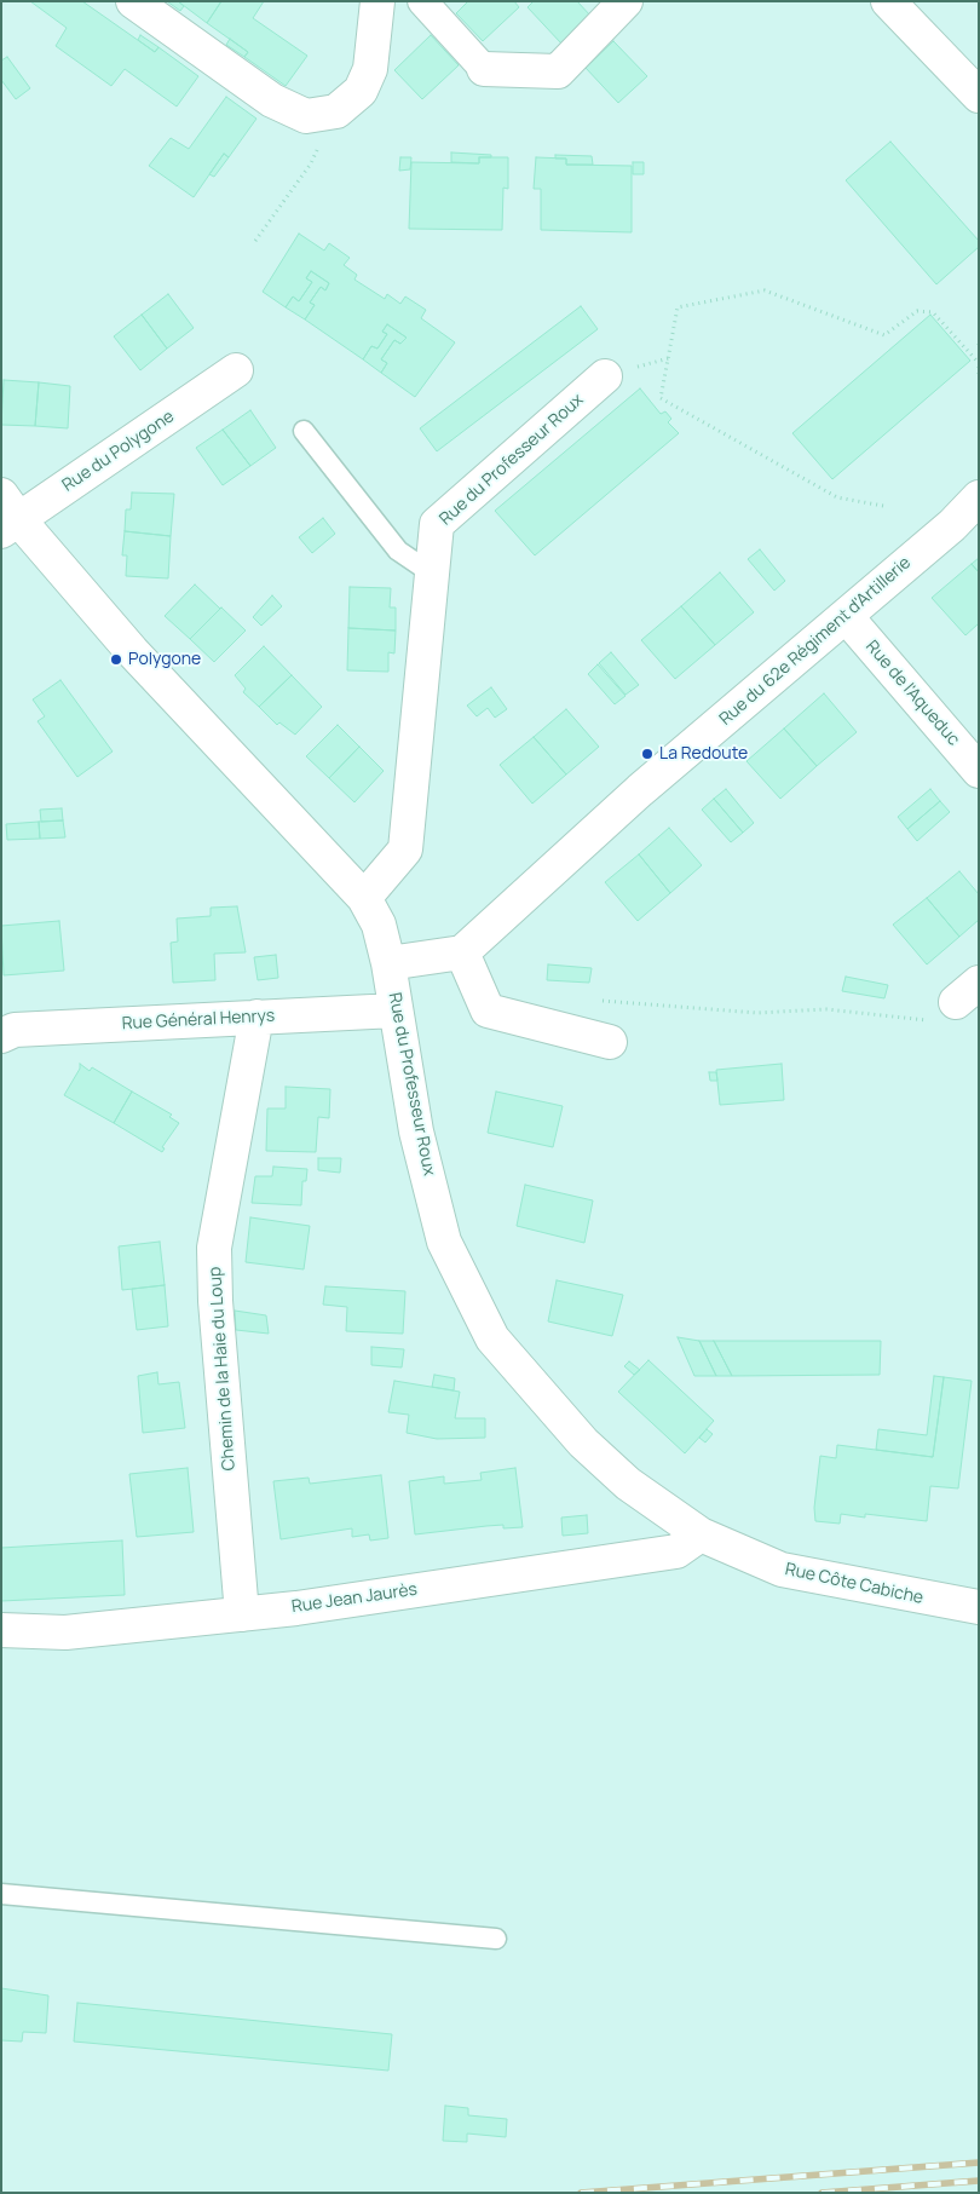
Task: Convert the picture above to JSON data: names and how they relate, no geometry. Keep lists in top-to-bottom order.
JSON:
{
  "streets": {
    "street": [
      "Rue du Polygone",
      "Rue du Professeur Roux",
      "Rue du 62e Régiment d'Artillerie",
      "Rue de l'Aqueduc",
      "Rue Général Henrys",
      "Chemin de la Haie du Loup",
      "Rue Côte Cabiche",
      "Rue Jean Jaurès"
    ]
  },
  "crossings": [
    ["Rue du Polygone", "Rue du Professeur Roux"],
    ["Rue du Professeur Roux", "Rue Général Henrys"],
    ["Rue du Professeur Roux", "Rue Côte Cabiche"],
    ["Rue du Professeur Roux", "Rue Jean Jaurès"],
    ["Rue du 62e Régiment d'Artillerie", "Rue de l'Aqueduc"],
    ["Rue Général Henrys", "Chemin de la Haie du Loup"],
    ["Chemin de la Haie du Loup", "Rue Jean Jaurès"],
    ["Rue Côte Cabiche", "Rue Jean Jaurès"]
  ],
  "places": ["Polygone", "La Redoute"]
}
